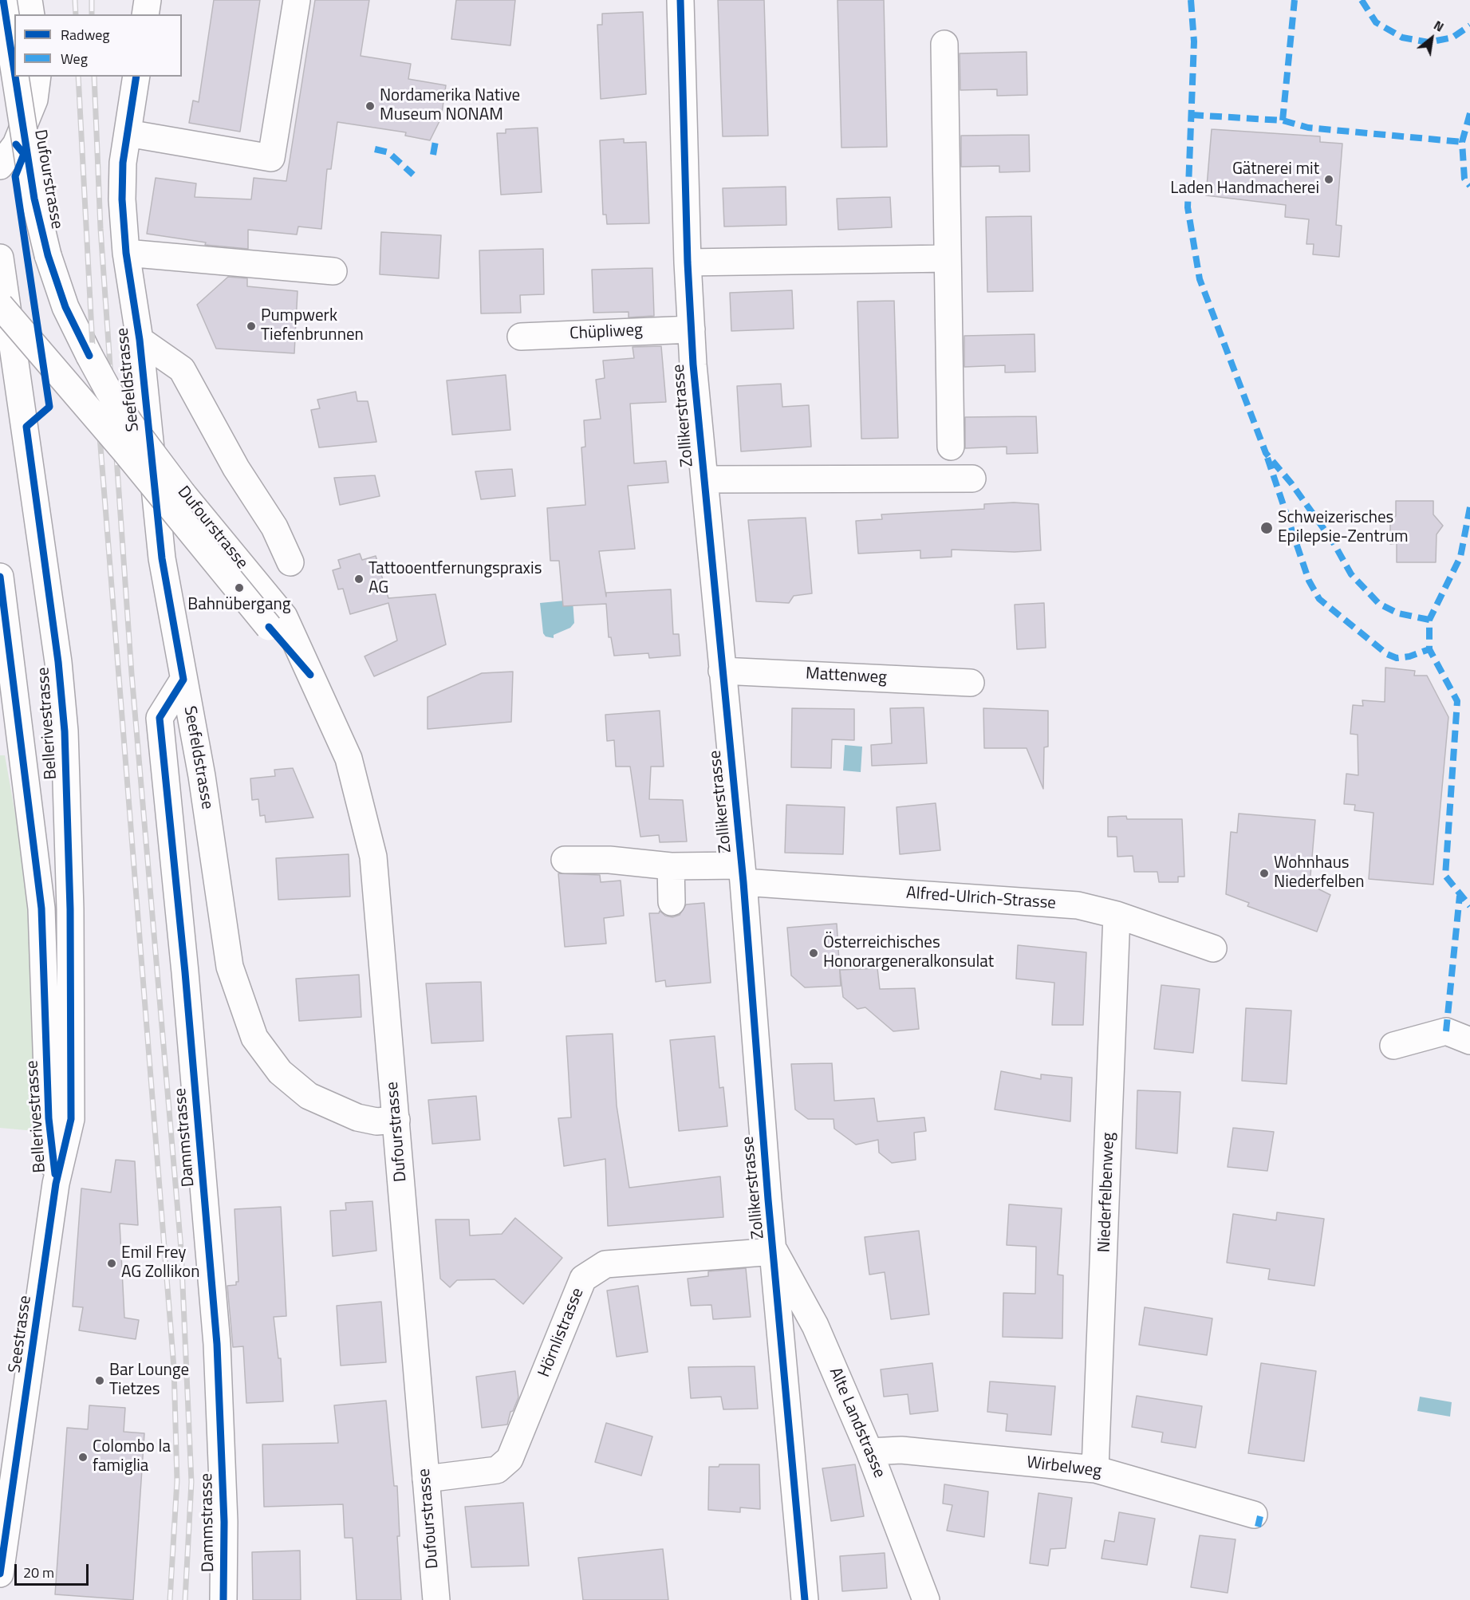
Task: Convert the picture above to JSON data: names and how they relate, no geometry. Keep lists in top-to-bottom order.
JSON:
{
  "streets": {
    "street": [
      "Dufourstrasse",
      "Chüpliweg",
      "Seefeldstrasse",
      "Zollikerstrasse",
      "Mattenweg",
      "Bellerivestrasse",
      "Alfred-Ulrich-Strasse",
      "Dammstrasse",
      "Niederfelbenweg",
      "Hörnlistrasse",
      "Seestrasse",
      "Alte Landstrasse",
      "Wirbelweg"
    ]
  },
  "crossings": [
    ["Dufourstrasse", "Seefeldstrasse"],
    ["Dufourstrasse", "Hörnlistrasse"],
    ["Chüpliweg", "Zollikerstrasse"],
    ["Seefeldstrasse", "Dammstrasse"],
    ["Zollikerstrasse", "Mattenweg"],
    ["Zollikerstrasse", "Alfred-Ulrich-Strasse"],
    ["Zollikerstrasse", "Hörnlistrasse"],
    ["Zollikerstrasse", "Alte Landstrasse"],
    ["Bellerivestrasse", "Seestrasse"],
    ["Alfred-Ulrich-Strasse", "Niederfelbenweg"],
    ["Niederfelbenweg", "Wirbelweg"],
    ["Hörnlistrasse", "Alte Landstrasse"],
    ["Alte Landstrasse", "Wirbelweg"]
  ],
  "places": [
    "Nordamerika Native Museum NONAM",
    "Gätnerei mit Laden Handmacherei",
    "Pumpwerk Tiefenbrunnen",
    "Schweizerisches Epilepsie-Zentrum",
    "Tattooentfernungspraxis AG",
    "Bahnübergang",
    "Wohnhaus Niederfelben",
    "Österreichisches Honorargeneralkonsulat",
    "Emil Frey AG Zollikon",
    "Bar Lounge Tietzes",
    "Colombo la famiglia"
  ],
  "legend": ["Radweg", "Weg"],
  "scale_bar": "20 m",
  "north": "top right"
}
